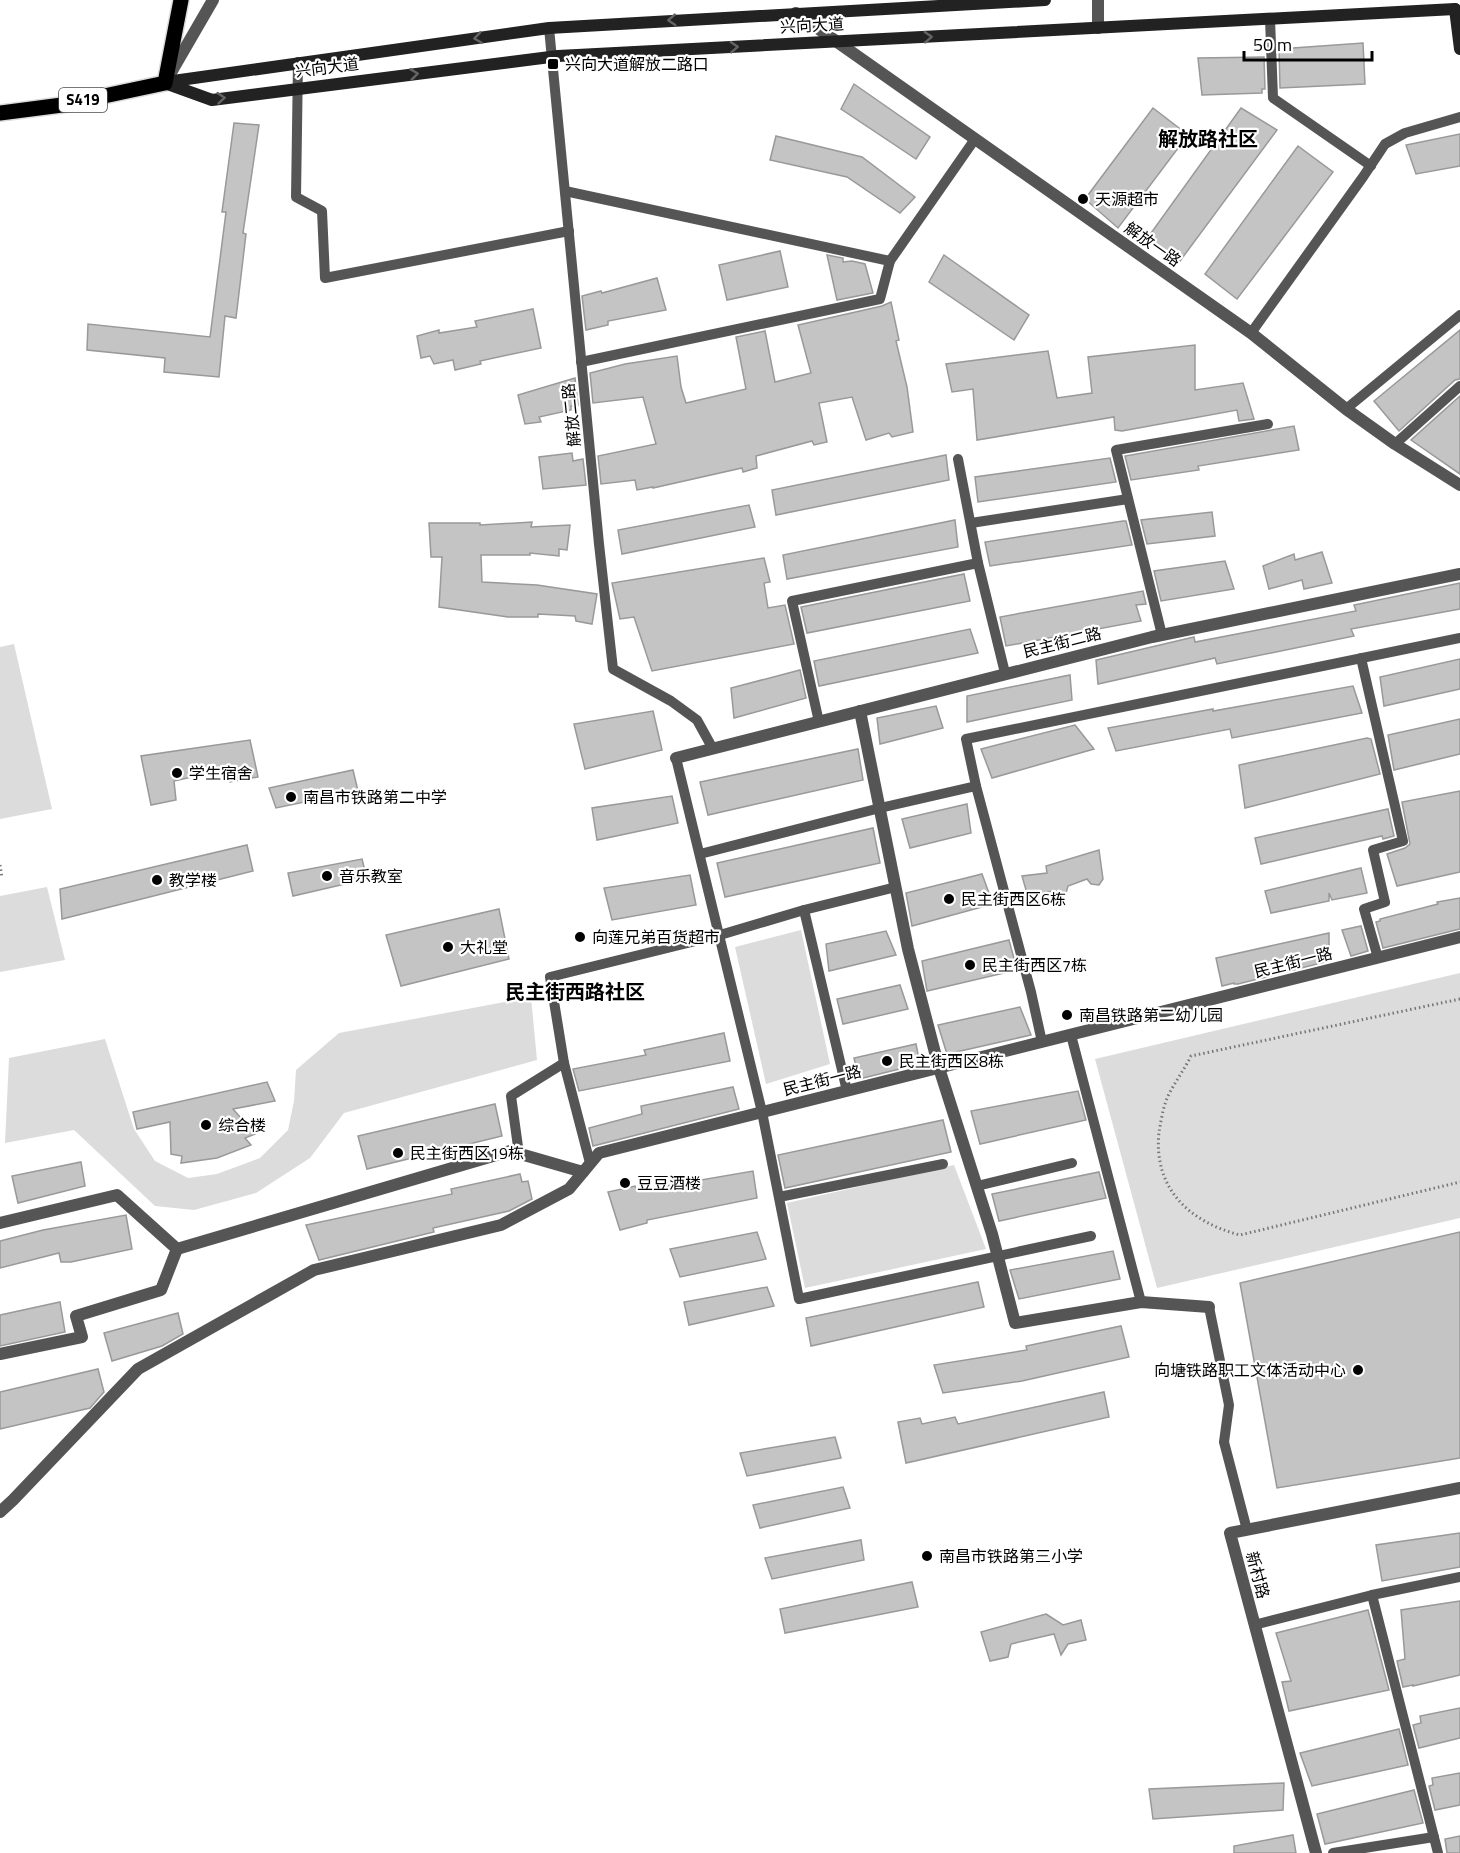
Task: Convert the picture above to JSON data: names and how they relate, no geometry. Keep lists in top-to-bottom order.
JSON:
{
  "streets": {
    "main road": ["兴向大道", "S419"],
    "street": [
      "解放一路",
      "民主街二路",
      "民主街一路",
      "新村路"
    ],
    "lane": ["解放二路"]
  },
  "crossings": [
    ["兴向大道", "解放一路"],
    ["兴向大道", "解放二路"],
    ["解放二路", "民主街二路"]
  ],
  "districts": ["解放路社区", "民主街西路社区"],
  "places": {
    "transit": ["兴向大道解放二路口"],
    "other": [
      "天源超市",
      "学生宿舍",
      "南昌市铁路第二中学",
      "音乐教室",
      "教学楼",
      "民主街西区6栋",
      "向莲兄弟百货超市",
      "大礼堂",
      "民主街西区7栋",
      "南昌铁路第二幼儿园",
      "民主街西区8栋",
      "综合楼",
      "民主街西区19栋",
      "豆豆酒楼",
      "向塘铁路职工文体活动中心",
      "南昌市铁路第三小学"
    ]
  },
  "scale_bar": "50 m"
}
